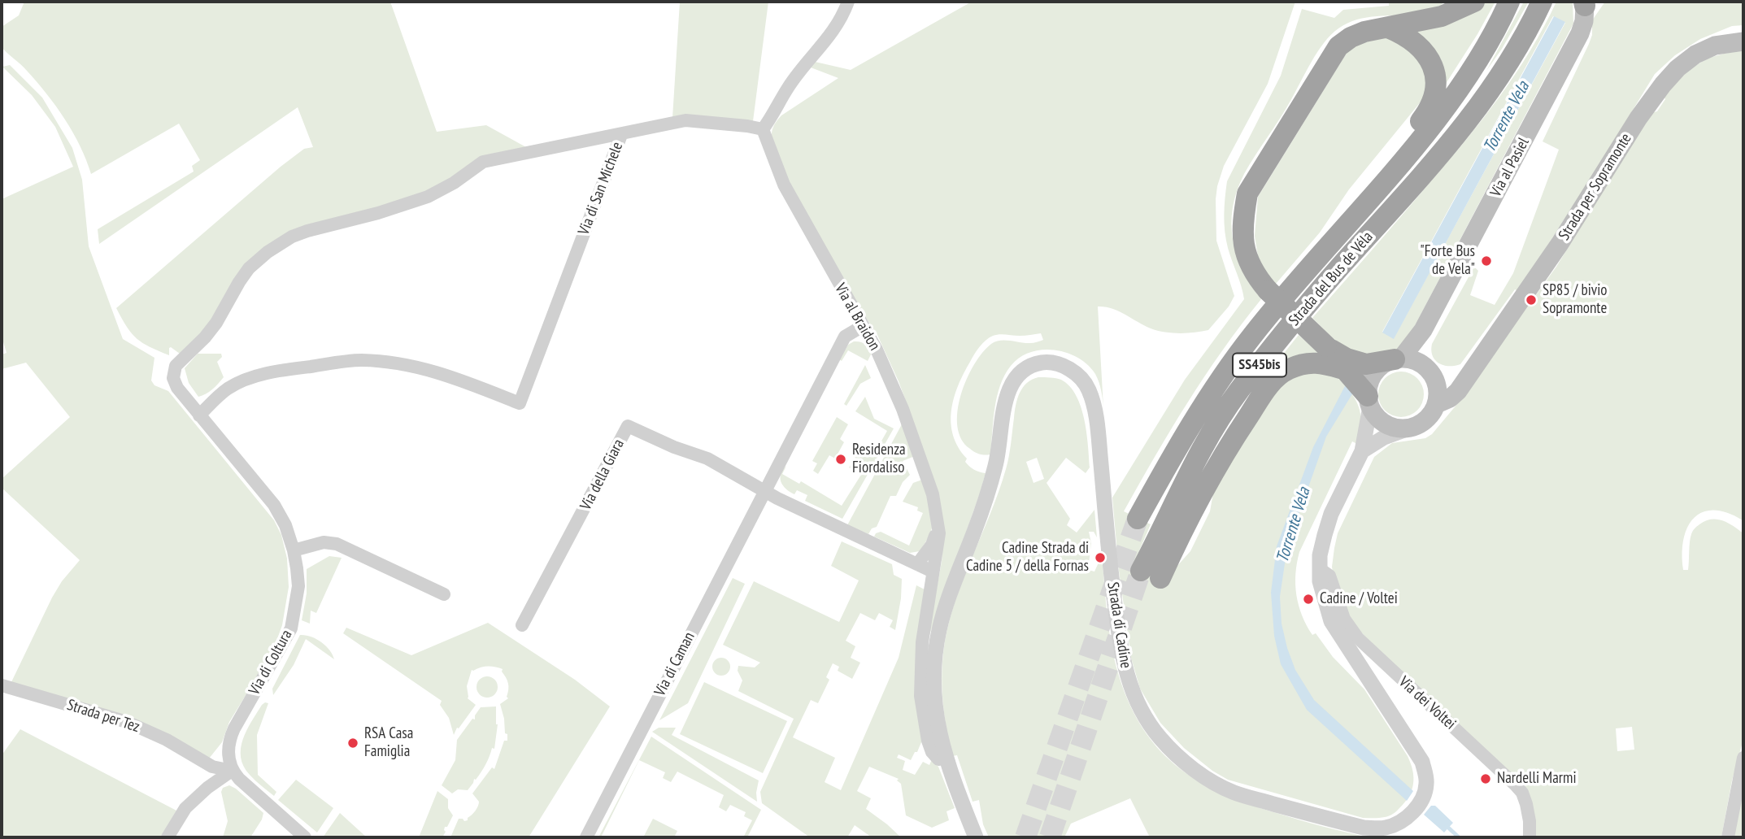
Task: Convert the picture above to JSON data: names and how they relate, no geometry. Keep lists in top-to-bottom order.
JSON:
{
  "streets": {
    "highway": ["Strada del Bus de Véla", "SS45bis"],
    "main road": ["Via al Pasiel", "Strada per Sopramonte"],
    "street": [
      "Via di San Michele",
      "Via al Braidon",
      "Via della Giara",
      "Strada di Cadine",
      "Via di Coltura",
      "Via di Caman",
      "Via dei Voltei",
      "Strada per Tez"
    ]
  },
  "crossings": [
    ["Via al Pasiel", "Strada per Sopramonte"],
    ["Via al Pasiel", "Strada di Cadine"],
    ["Strada per Sopramonte", "Strada di Cadine"],
    ["Via di San Michele", "Via di Coltura"],
    ["Via al Braidon", "Via della Giara"],
    ["Via al Braidon", "Strada di Cadine"],
    ["Via della Giara", "Via di Caman"],
    ["Strada di Cadine", "Via dei Voltei"],
    ["Via di Coltura", "Strada per Tez"]
  ],
  "water": ["Torrente Vela"],
  "places": [
    "\"Forte Bus de Vela\"",
    "SP85 / bivio Sopramonte",
    "Residenza Fiordaliso",
    "Cadine Strada di Cadine 5 / della Fornas",
    "Cadine / Voltei",
    "RSA Casa Famiglia",
    "Nardelli Marmi"
  ]
}
